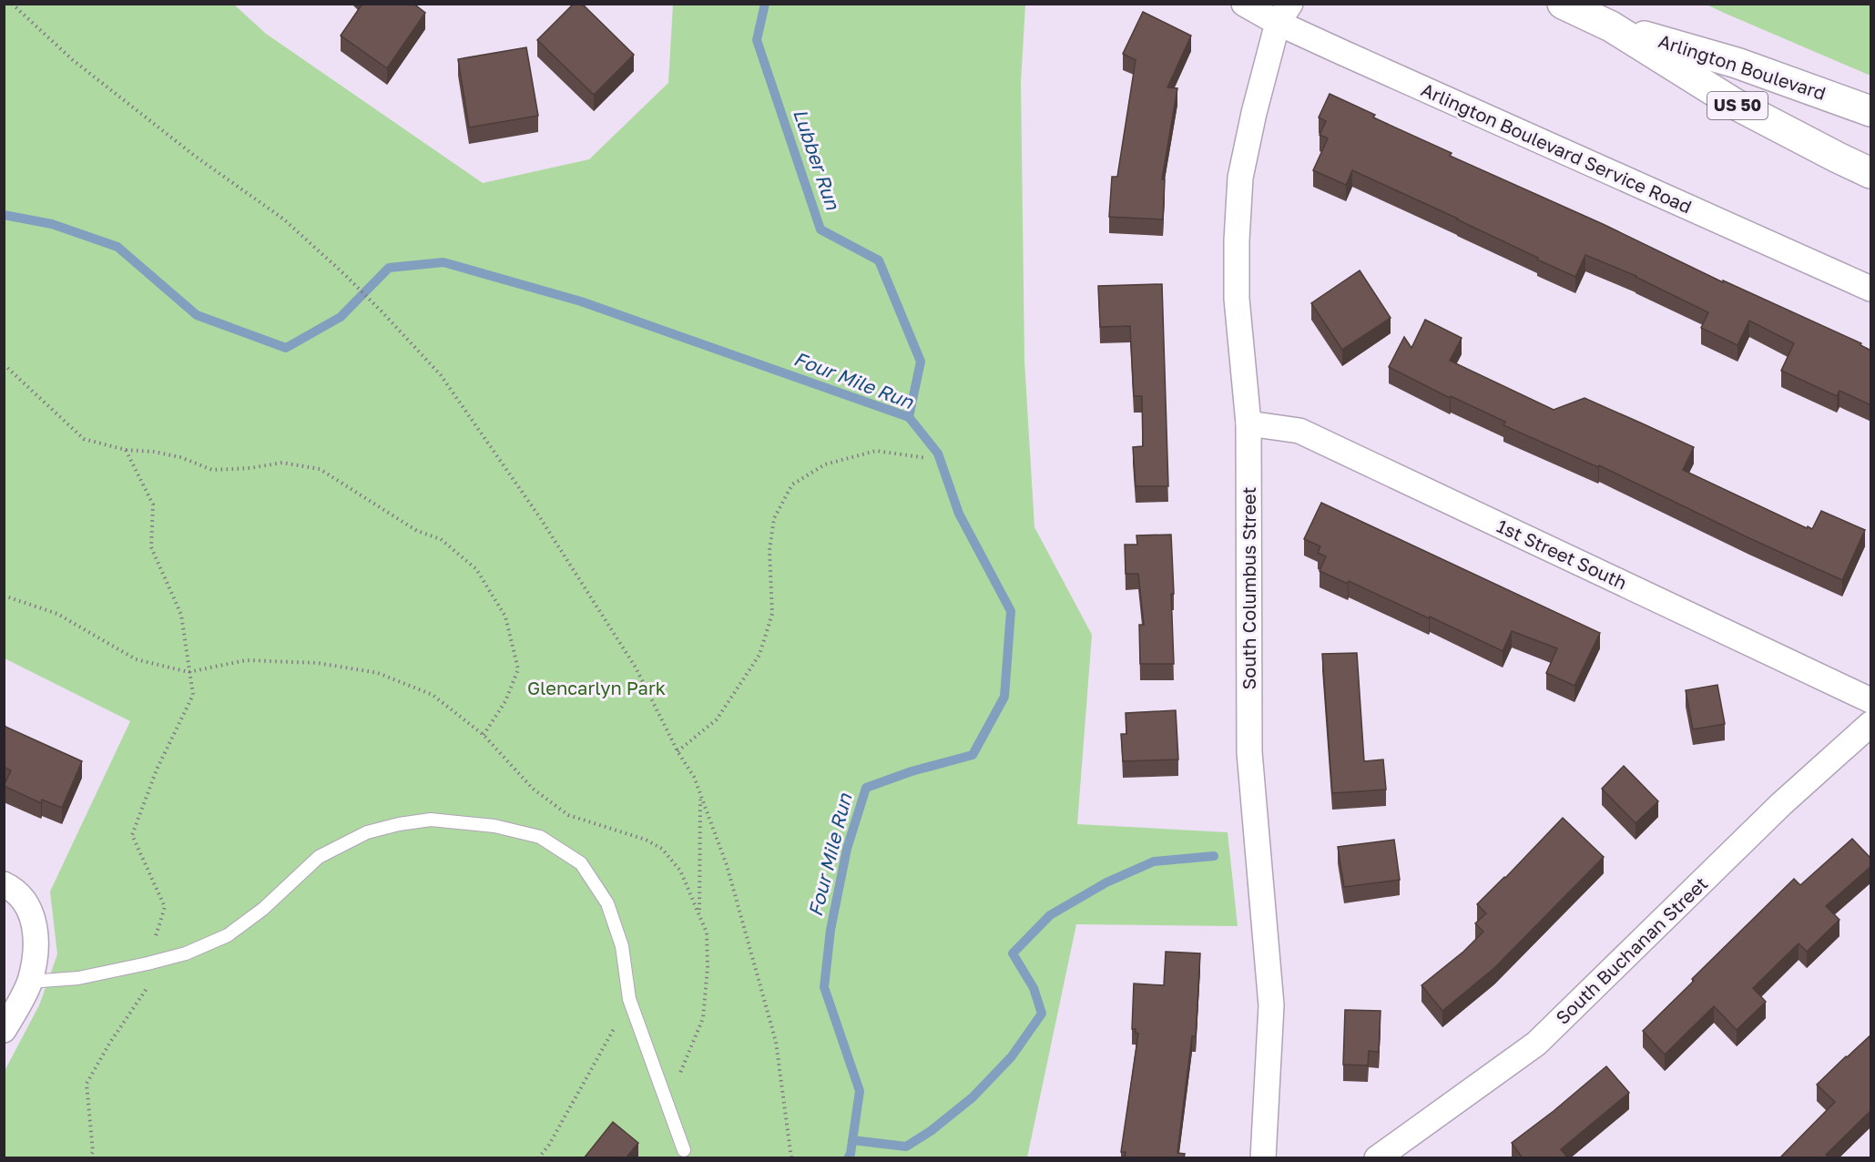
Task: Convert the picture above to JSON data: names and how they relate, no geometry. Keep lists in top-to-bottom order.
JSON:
{
  "streets": {
    "highway": ["Arlington Boulevard", "US 50"],
    "street": [
      "Arlington Boulevard Service Road",
      "1st Street South",
      "South Columbus Street",
      "South Buchanan Street"
    ]
  },
  "crossings": [
    ["Arlington Boulevard Service Road", "South Columbus Street"],
    ["1st Street South", "South Columbus Street"]
  ],
  "water": ["Lubber Run", "Four Mile Run"],
  "parks": ["Glencarlyn Park"]
}
